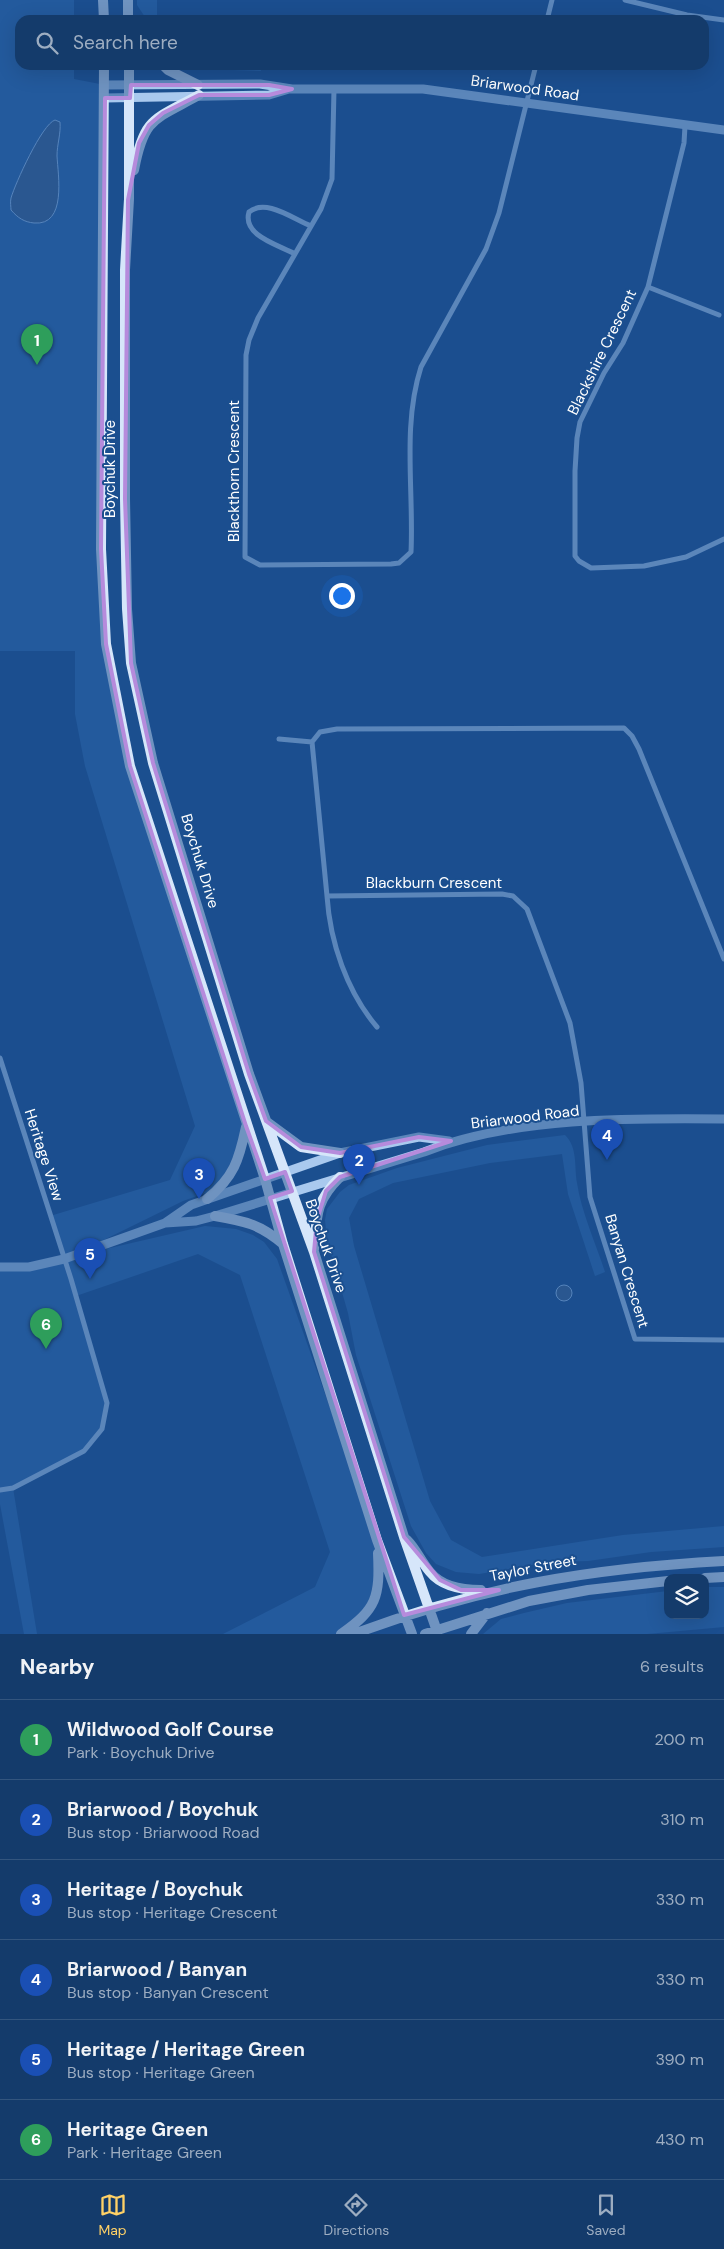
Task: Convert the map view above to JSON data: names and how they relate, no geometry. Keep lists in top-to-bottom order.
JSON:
{
  "streets": {
    "main road": ["Boychuk Drive", "Taylor Street"],
    "street": [
      "Briarwood Road",
      "Blackshire Crescent",
      "Blackthorn Crescent",
      "Blackburn Crescent",
      "Heritage View",
      "Banyan Crescent"
    ]
  },
  "crossings": [
    ["Briarwood Road", "Blackshire Crescent"],
    ["Briarwood Road", "Boychuk Drive"],
    ["Briarwood Road", "Blackthorn Crescent"],
    ["Briarwood Road", "Blackburn Crescent"],
    ["Briarwood Road", "Banyan Crescent"],
    ["Boychuk Drive", "Taylor Street"],
    ["Blackburn Crescent", "Banyan Crescent"]
  ],
  "page": {
    "search": "Search here",
    "pins": [
      "1",
      "4",
      "2",
      "3",
      "5",
      "6"
    ],
    "heading": ["Nearby", "6 results"],
    "list": [
      {
        "mark": "1",
        "name": "Wildwood Golf Course",
        "note": "Park · Boychuk Drive",
        "value": "200 m"
      },
      {
        "mark": "2",
        "name": "Briarwood / Boychuk",
        "note": "Bus stop · Briarwood Road",
        "value": "310 m"
      },
      {
        "mark": "3",
        "name": "Heritage / Boychuk",
        "note": "Bus stop · Heritage Crescent",
        "value": "330 m"
      },
      {
        "mark": "4",
        "name": "Briarwood / Banyan",
        "note": "Bus stop · Banyan Crescent",
        "value": "330 m"
      },
      {
        "mark": "5",
        "name": "Heritage / Heritage Green",
        "note": "Bus stop · Heritage Green",
        "value": "390 m"
      },
      {
        "mark": "6",
        "name": "Heritage Green",
        "note": "Park · Heritage Green",
        "value": "430 m"
      }
    ],
    "nav": ["Map", "Directions", "Saved"]
  }
}
